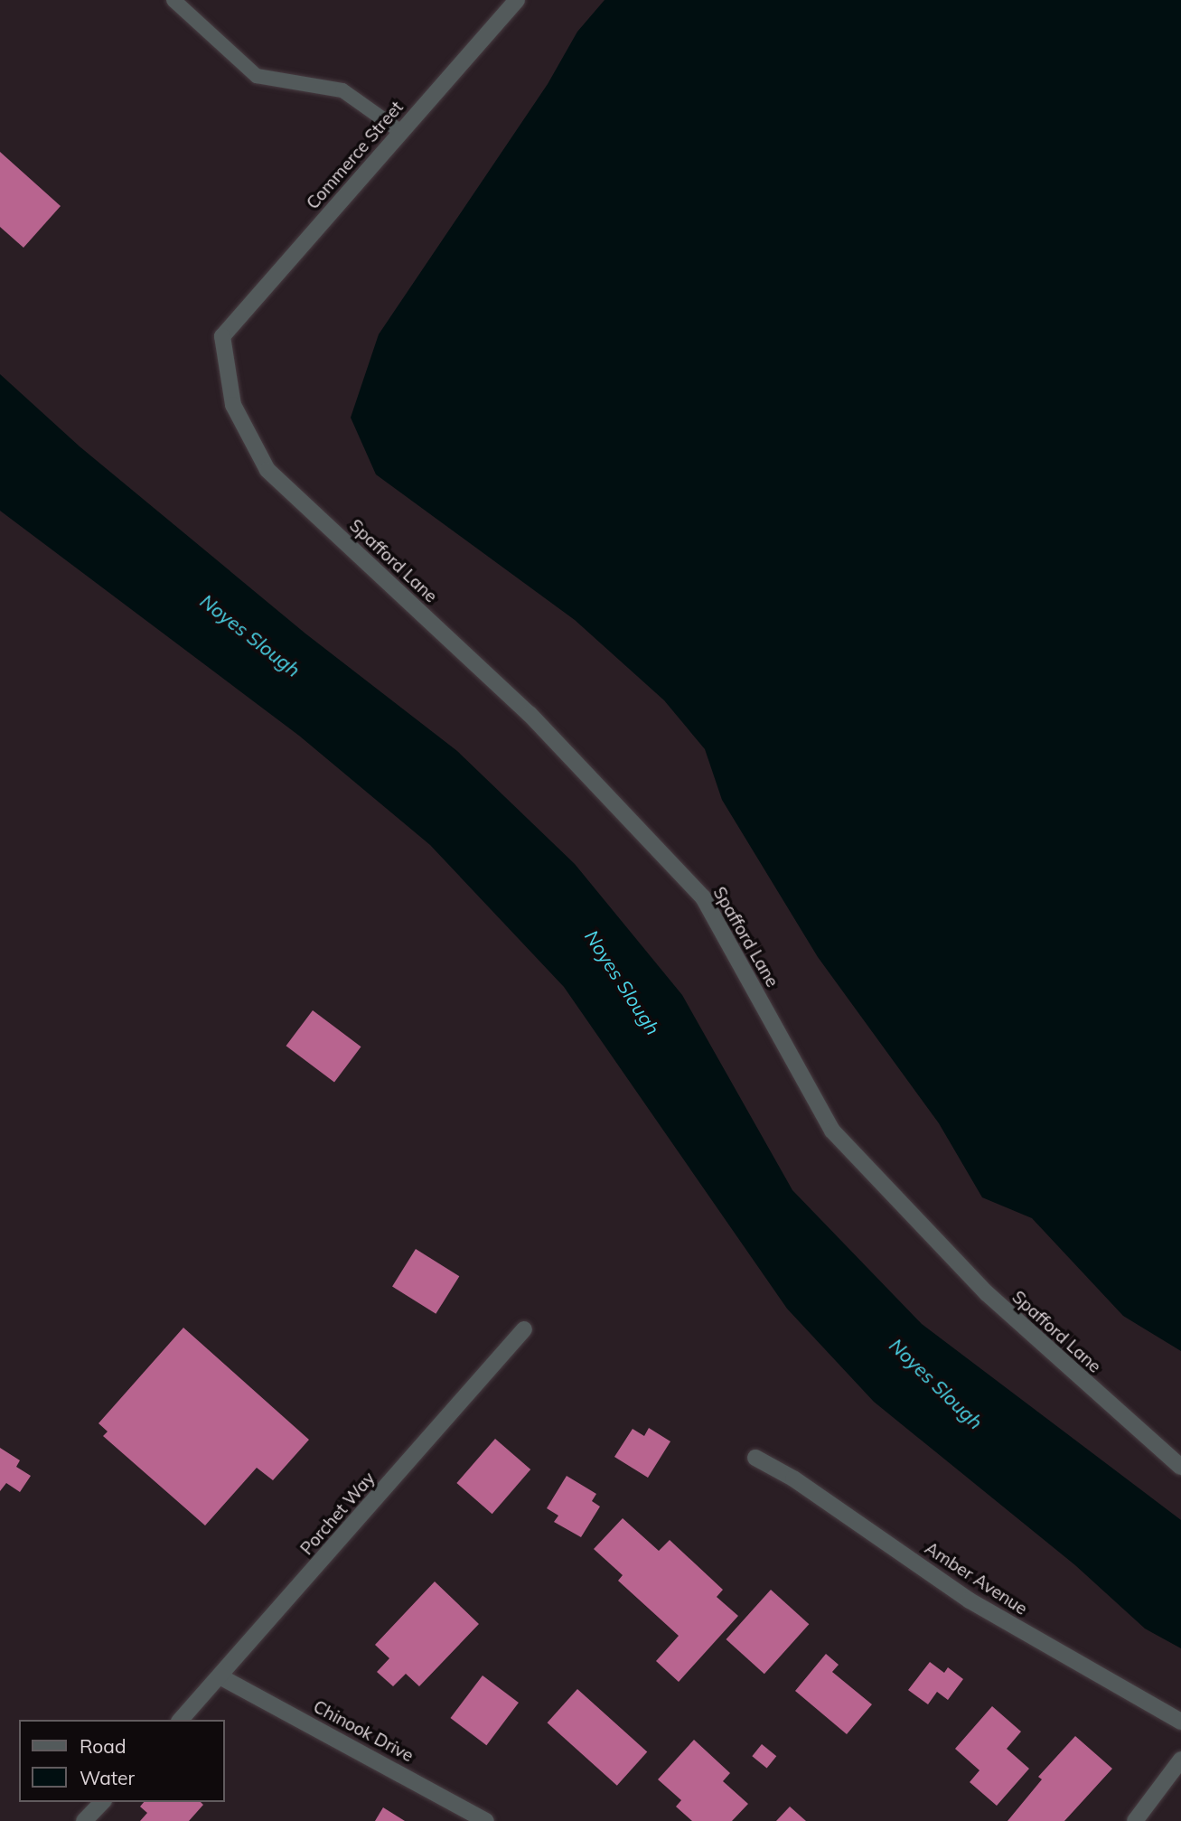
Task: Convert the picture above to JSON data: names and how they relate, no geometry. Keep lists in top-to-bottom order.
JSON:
{
  "streets": {
    "street": [
      "Commerce Street",
      "Spafford Lane",
      "Porchet Way",
      "Amber Avenue",
      "Chinook Drive"
    ]
  },
  "crossings": [
    ["Commerce Street", "Spafford Lane"],
    ["Porchet Way", "Chinook Drive"]
  ],
  "water": ["Noyes Slough"],
  "legend": ["Road", "Water"]
}
